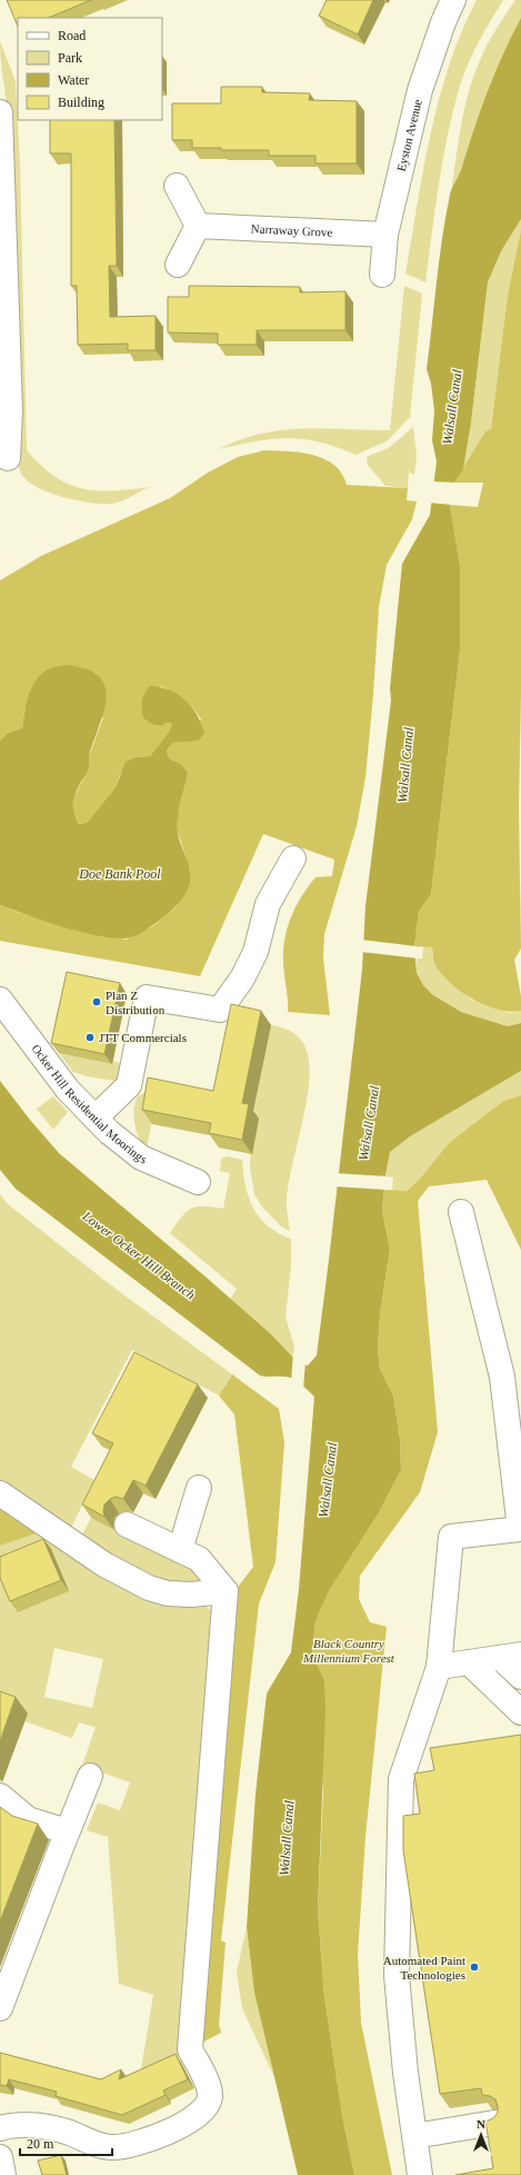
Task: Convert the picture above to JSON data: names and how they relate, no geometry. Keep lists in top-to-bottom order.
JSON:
{
  "streets": {
    "street": ["Eyston Avenue", "Narraway Grove", "Ocker Hill Residential Moorings"]
  },
  "crossings": [
    ["Eyston Avenue", "Narraway Grove"]
  ],
  "water": ["Walsall Canal", "Doe Bank Pool", "Lower Ocker Hill Branch"],
  "parks": ["Black Country Millennium Forest"],
  "places": ["Plan Z Distribution", "JTT Commercials", "Automated Paint Technologies"],
  "legend": [
    "Road",
    "Park",
    "Water",
    "Building"
  ],
  "scale_bar": "20 m",
  "north": "top"
}
